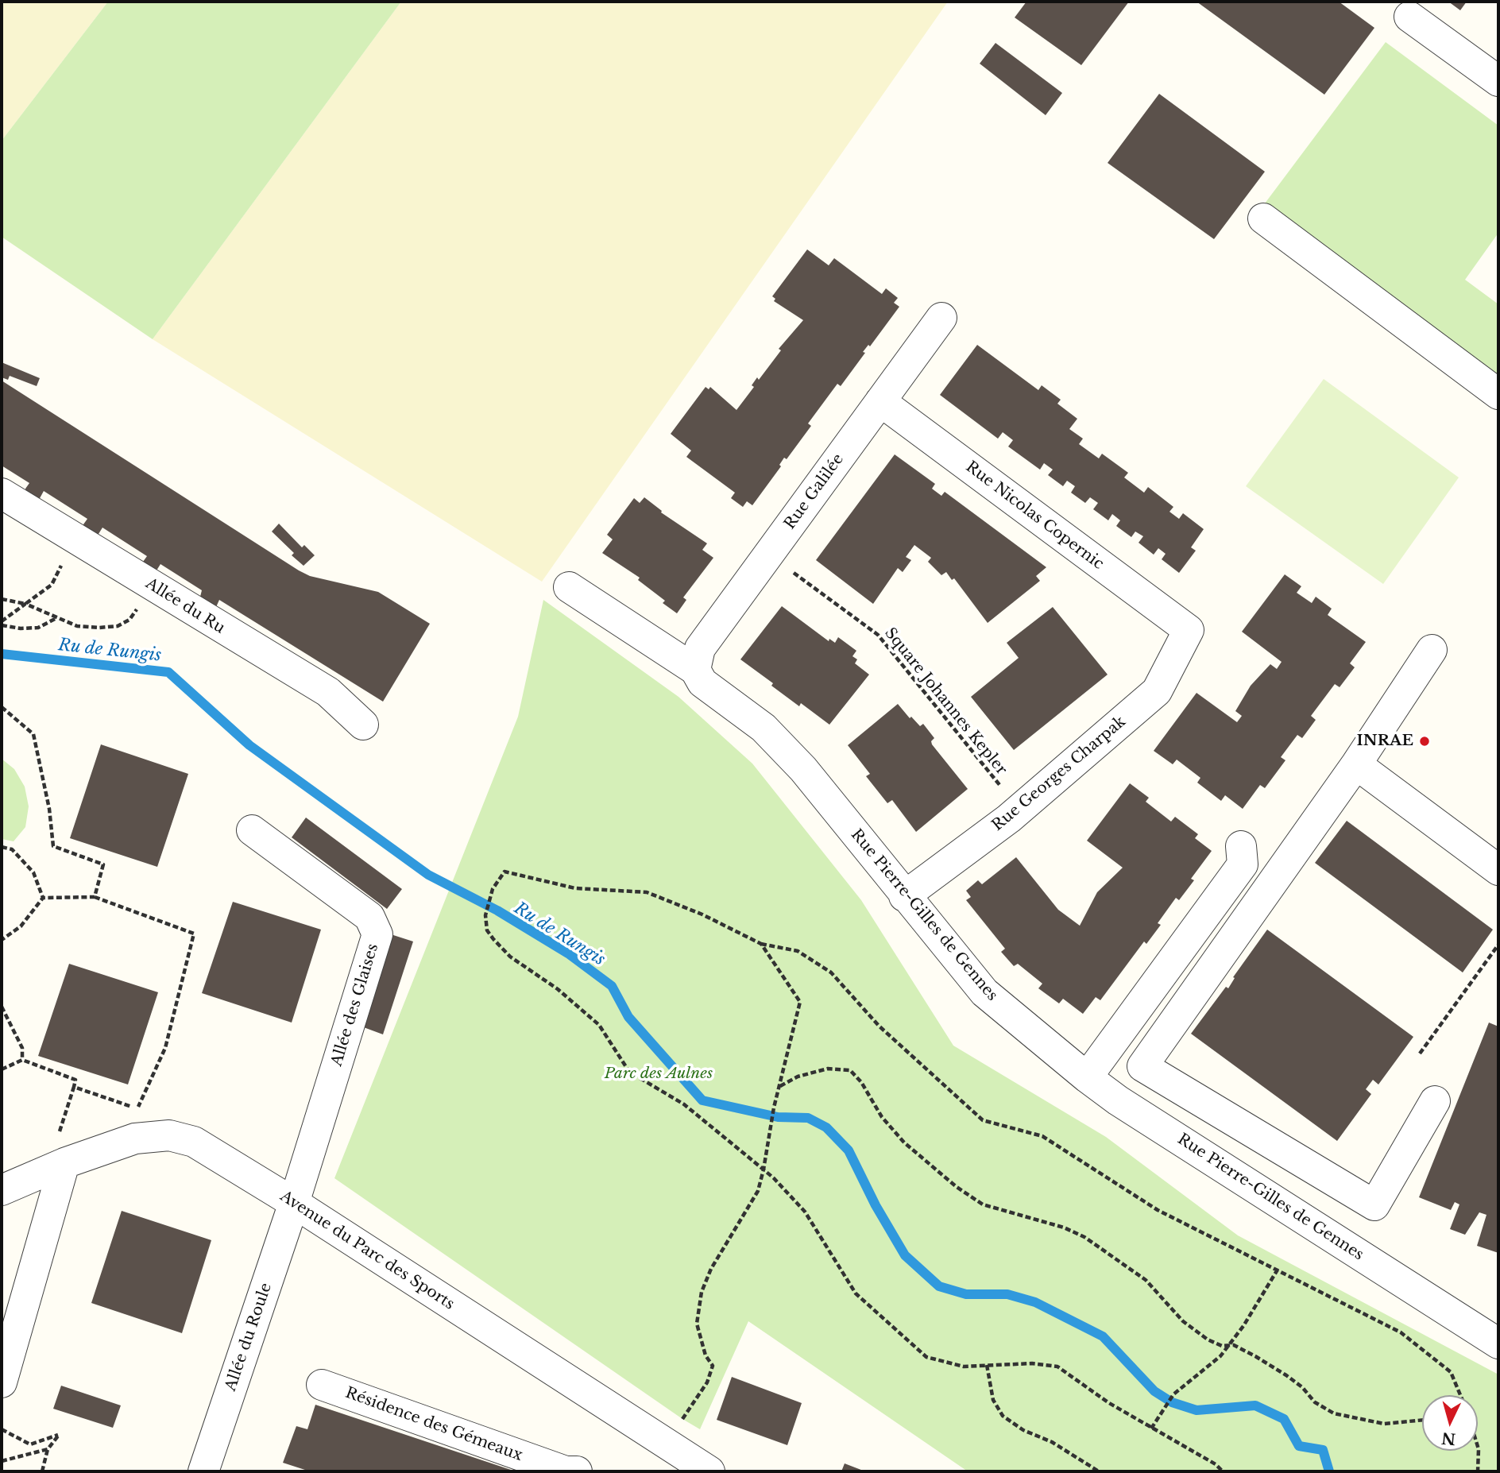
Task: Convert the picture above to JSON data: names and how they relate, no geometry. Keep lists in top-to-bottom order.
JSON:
{
  "streets": {
    "street": [
      "Rue Galilée",
      "Rue Nicolas Copernic",
      "Allée du Ru",
      "Rue Georges Charpak",
      "Rue Pierre-Gilles de Gennes",
      "Allée des Glaises",
      "Avenue du Parc des Sports",
      "Allée du Roule",
      "Résidence des Gémeaux"
    ],
    "path": ["Square Johannes Kepler"]
  },
  "crossings": [
    ["Rue Galilée", "Rue Nicolas Copernic"],
    ["Rue Galilée", "Square Johannes Kepler"],
    ["Rue Galilée", "Rue Pierre-Gilles de Gennes"],
    ["Rue Nicolas Copernic", "Rue Georges Charpak"],
    ["Square Johannes Kepler", "Rue Georges Charpak"],
    ["Rue Georges Charpak", "Rue Pierre-Gilles de Gennes"],
    ["Allée des Glaises", "Avenue du Parc des Sports"],
    ["Allée des Glaises", "Allée du Roule"],
    ["Avenue du Parc des Sports", "Allée du Roule"]
  ],
  "water": ["Ru de Rungis"],
  "parks": ["Parc des Aulnes"],
  "places": ["INRAE"],
  "north": "bottom"
}
